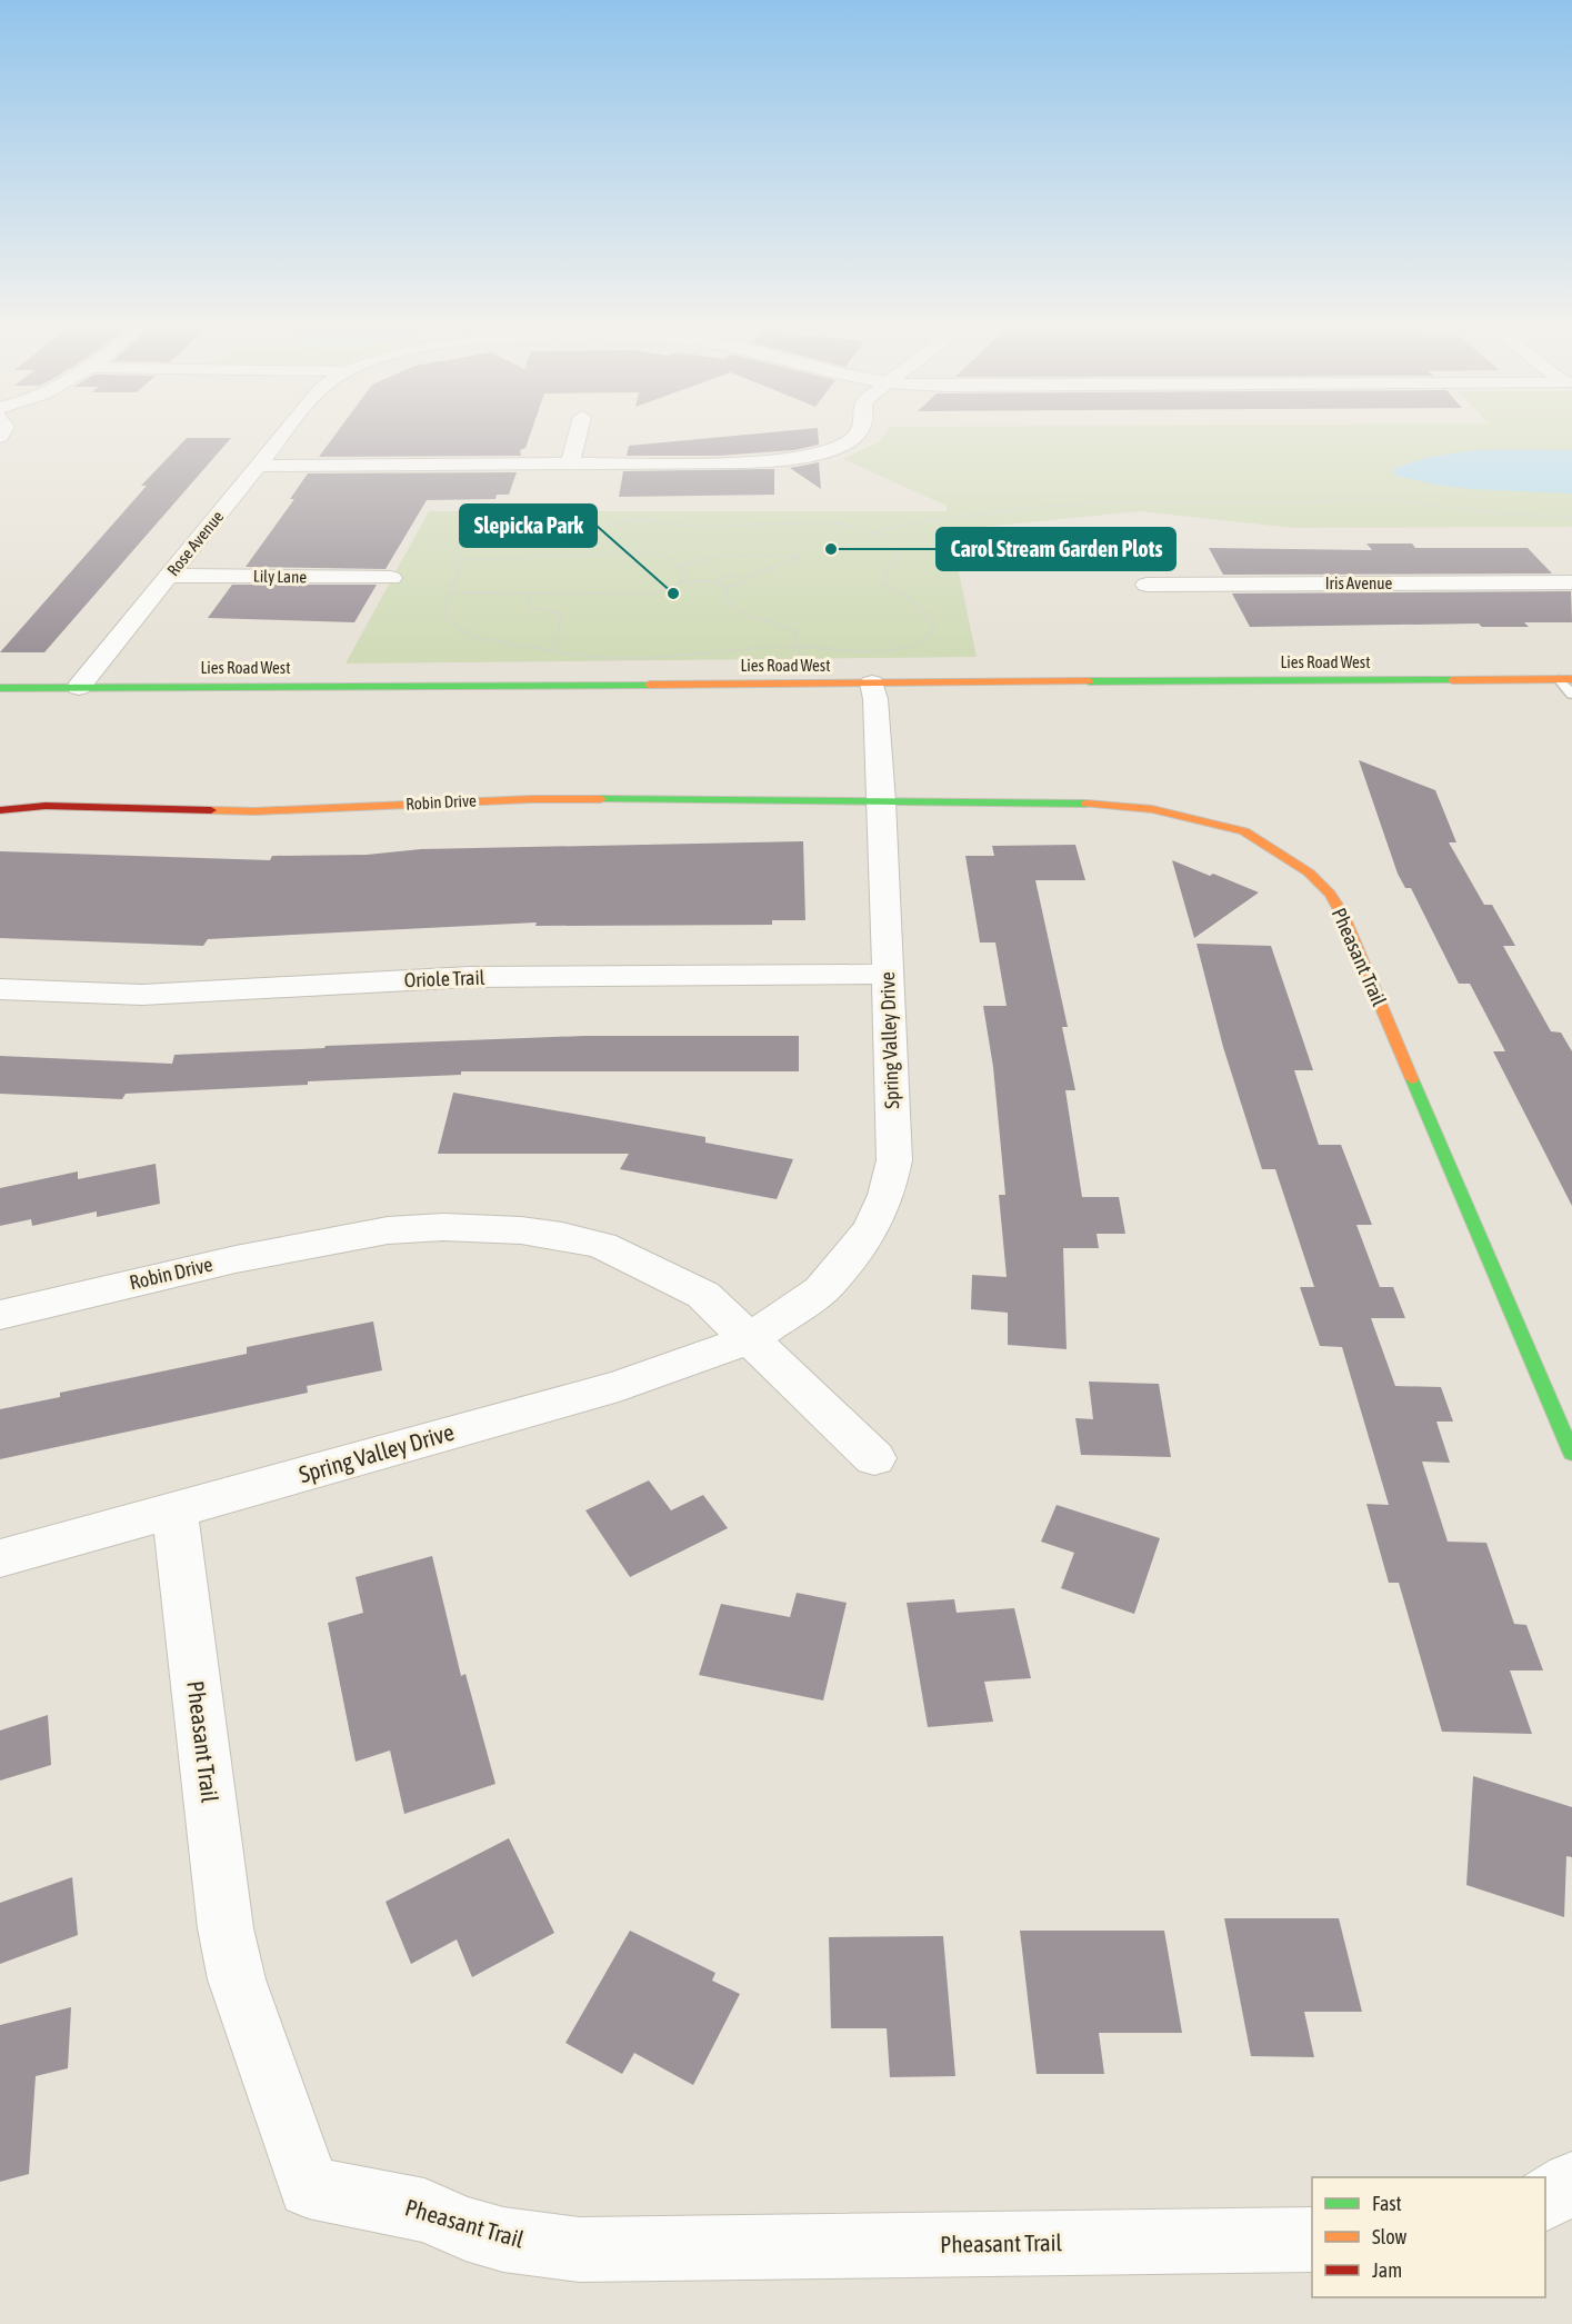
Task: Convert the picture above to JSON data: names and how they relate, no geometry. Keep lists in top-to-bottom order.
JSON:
{
  "streets": {
    "street": [
      "Rose Avenue",
      "Lily Lane",
      "Iris Avenue",
      "Lies Road West",
      "Robin Drive",
      "Pheasant Trail",
      "Oriole Trail",
      "Spring Valley Drive"
    ]
  },
  "crossings": [
    ["Rose Avenue", "Lily Lane"],
    ["Rose Avenue", "Lies Road West"],
    ["Lies Road West", "Spring Valley Drive"],
    ["Robin Drive", "Pheasant Trail"],
    ["Robin Drive", "Spring Valley Drive"],
    ["Pheasant Trail", "Spring Valley Drive"],
    ["Oriole Trail", "Spring Valley Drive"]
  ],
  "places": ["Carol Stream Garden Plots", "Slepicka Park"],
  "legend": ["Fast", "Slow", "Jam"]
}
